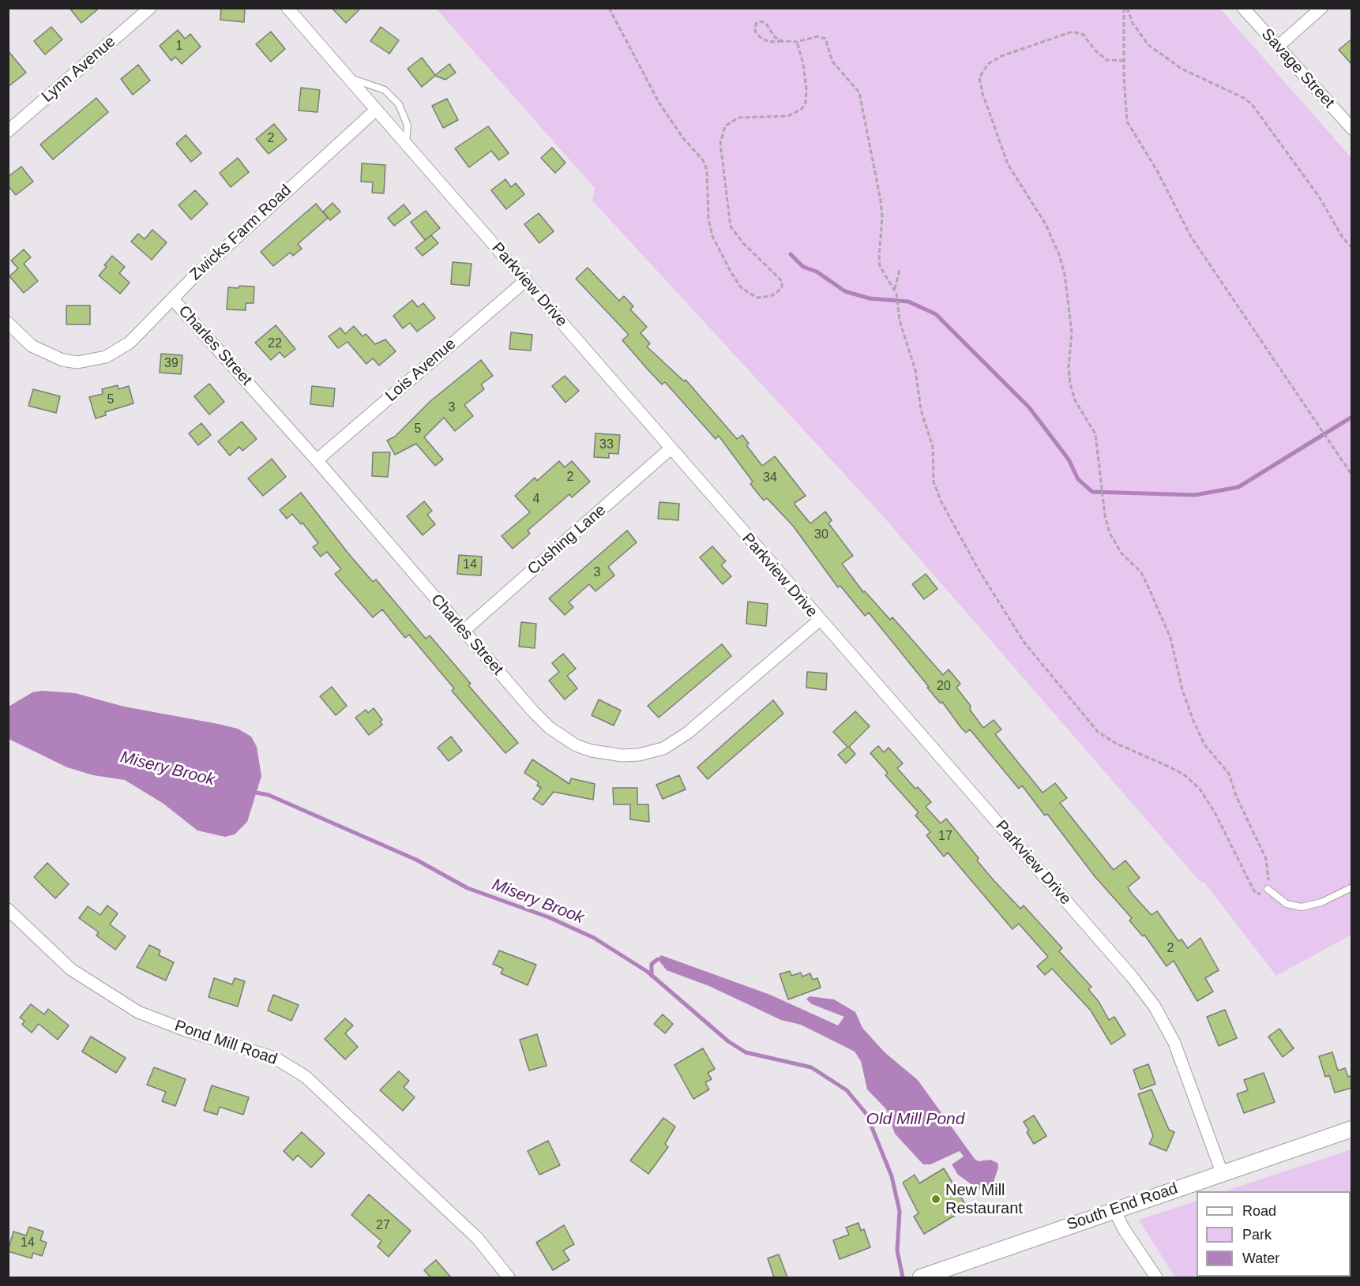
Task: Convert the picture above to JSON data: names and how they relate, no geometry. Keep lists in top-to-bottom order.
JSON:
{
  "streets": {
    "street": [
      "Savage Street",
      "Lynn Avenue",
      "Zwicks Farm Road",
      "Parkview Drive",
      "Charles Street",
      "Lois Avenue",
      "Cushing Lane",
      "Pond Mill Road",
      "South End Road"
    ]
  },
  "crossings": [
    ["Zwicks Farm Road", "Parkview Drive"],
    ["Zwicks Farm Road", "Charles Street"],
    ["Parkview Drive", "Charles Street"],
    ["Parkview Drive", "Lois Avenue"],
    ["Parkview Drive", "Cushing Lane"],
    ["Parkview Drive", "South End Road"],
    ["Charles Street", "Lois Avenue"],
    ["Charles Street", "Cushing Lane"]
  ],
  "water": ["Misery Brook", "Old Mill Pond"],
  "places": ["New Mill Restaurant"],
  "house_numbers": [
    "1",
    "2",
    "22",
    "39",
    "5",
    "3",
    "5",
    "33",
    "2",
    "34",
    "4",
    "30",
    "14",
    "3",
    "20",
    "17",
    "2",
    "27",
    "14"
  ],
  "legend": ["Road", "Park", "Water"]
}
